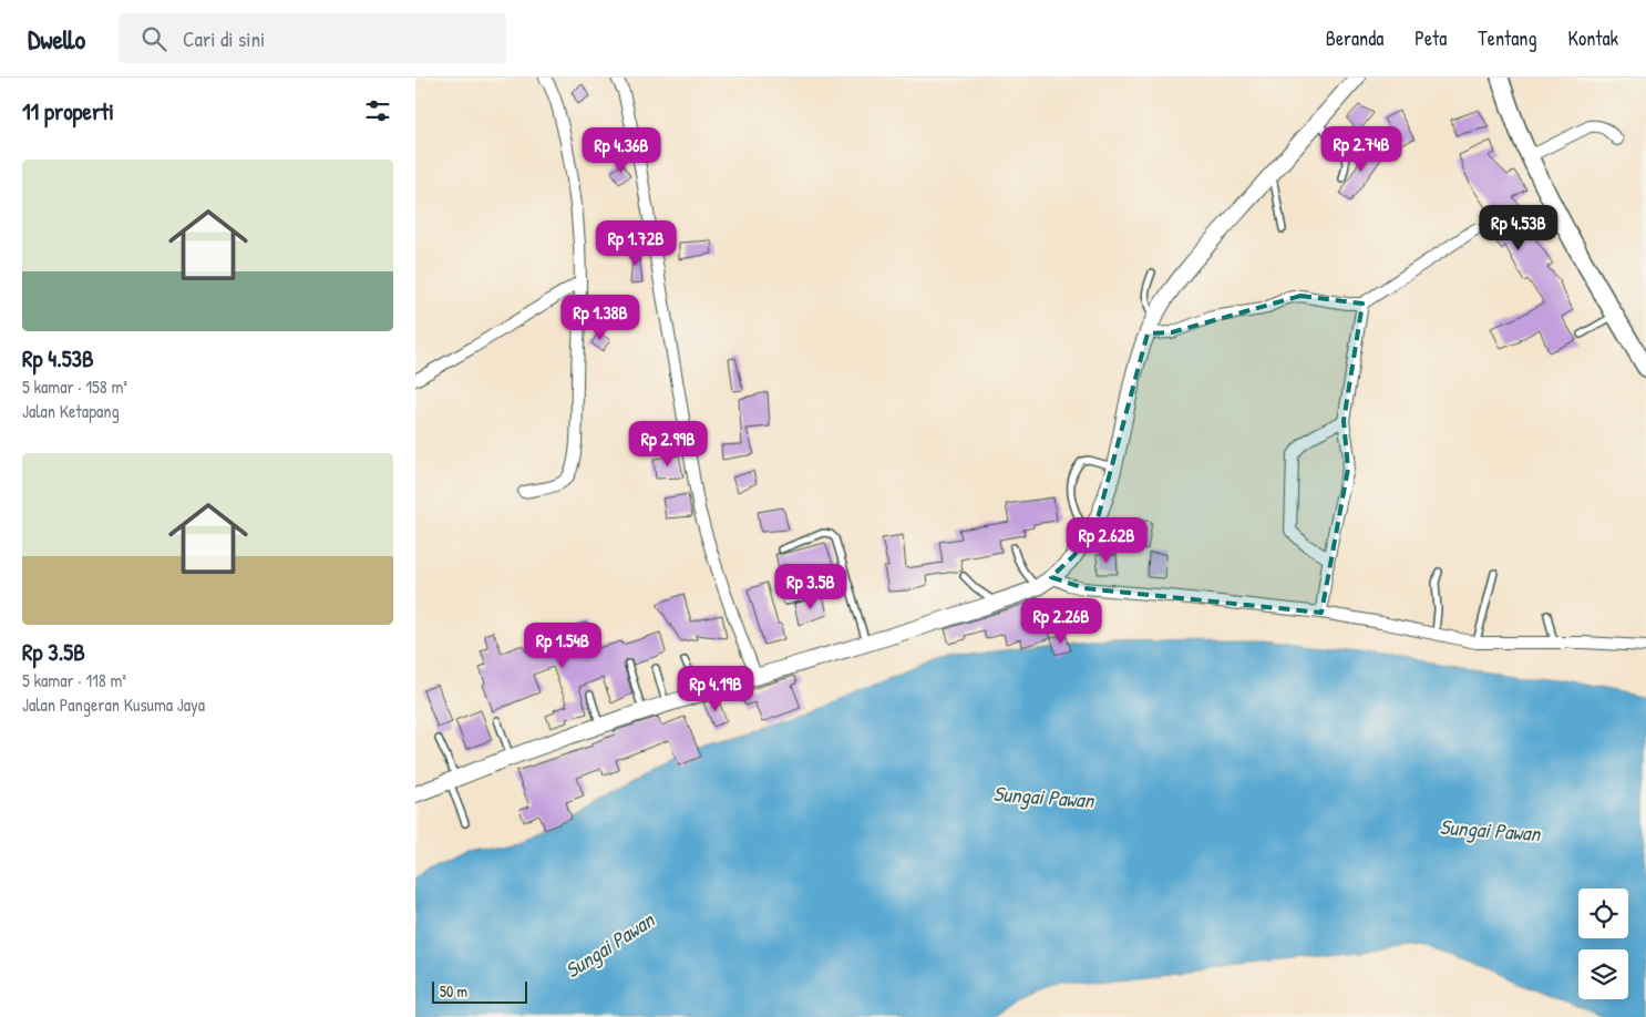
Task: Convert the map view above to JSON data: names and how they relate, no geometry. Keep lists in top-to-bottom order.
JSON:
{
  "water": ["Sungai Pawan"],
  "scale_bar": "50 m",
  "page": {
    "header": "Dwello",
    "search": "Cari di sini",
    "nav": [
      "Beranda",
      "Peta",
      "Tentang",
      "Kontak"
    ],
    "heading": "11 properti",
    "price": [
      "Rp 2.74B",
      "Rp 4.36B",
      "Rp 4.53B",
      "Rp 1.72B",
      "Rp 1.38B",
      "Rp 2.99B",
      "Rp 2.62B",
      "Rp 3.5B",
      "Rp 2.26B",
      "Rp 1.54B",
      "Rp 4.19B"
    ],
    "list": [
      {
        "name": "Rp 4.53B",
        "note": "5 kamar · 158 m² · Jalan Ketapang"
      },
      {
        "name": "Rp 3.5B",
        "note": "5 kamar · 118 m² · Jalan Pangeran Kusuma Jaya"
      }
    ],
    "scale": "50 m"
  }
}
